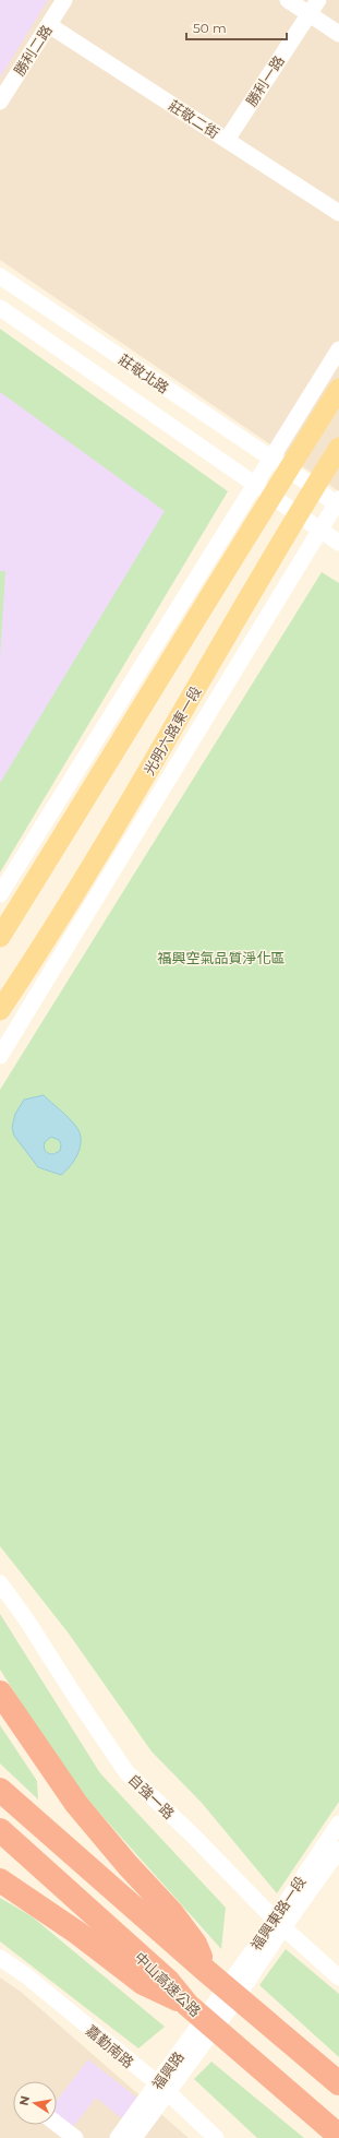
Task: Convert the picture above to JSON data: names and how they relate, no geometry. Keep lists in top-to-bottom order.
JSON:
{
  "streets": {
    "highway": ["中山高速公路"],
    "main road": ["光明六路東一段"],
    "street": [
      "勝利二路",
      "勝利一路",
      "莊敬二街",
      "莊敬北路",
      "自強一路",
      "福興東路一段",
      "嘉勤南路",
      "福興路"
    ]
  },
  "crossings": [
    ["勝利二路", "莊敬二街"],
    ["勝利一路", "莊敬二街"],
    ["莊敬北路", "光明六路東一段"],
    ["自強一路", "福興東路一段"],
    ["福興東路一段", "福興路"],
    ["嘉勤南路", "福興路"]
  ],
  "parks": ["福興空氣品質淨化區"],
  "scale_bar": "50 m",
  "north": "left"
}
